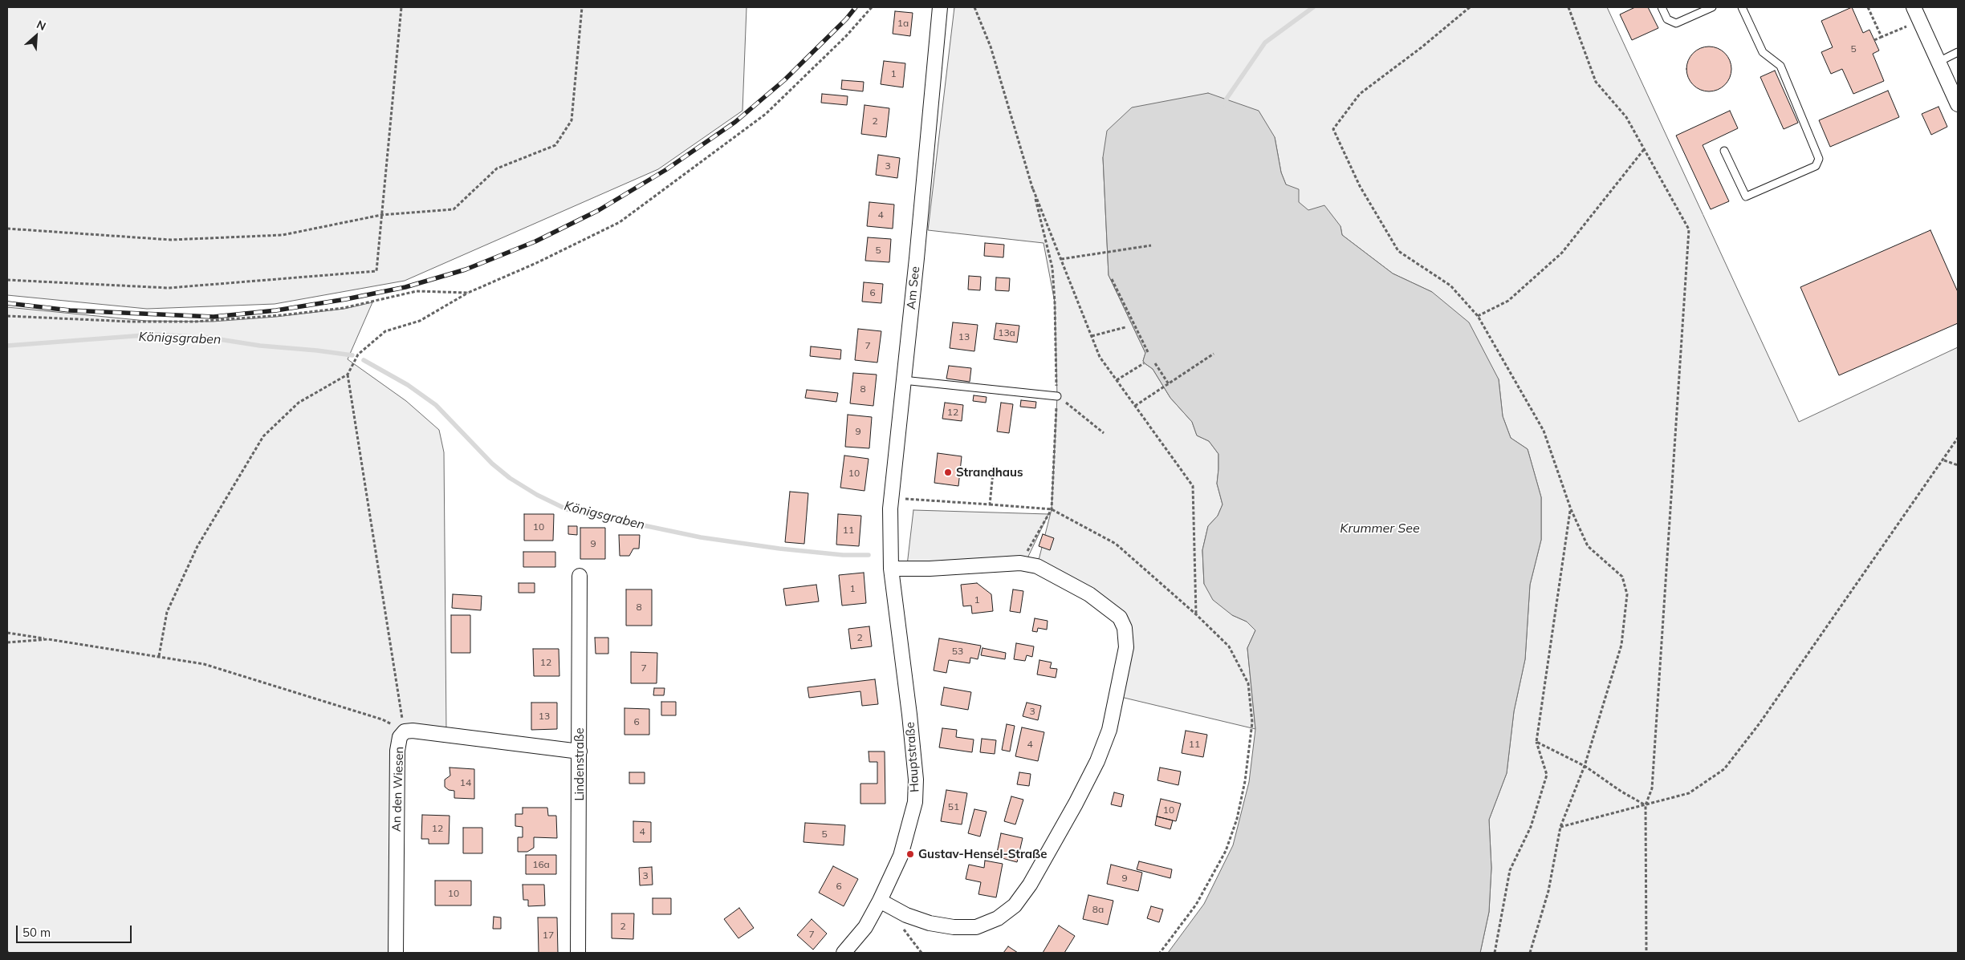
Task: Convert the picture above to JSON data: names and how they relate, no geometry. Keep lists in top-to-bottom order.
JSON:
{
  "streets": {
    "street": [
      "Am See",
      "Hauptstraße",
      "Lindenstraße",
      "An den Wiesen"
    ]
  },
  "crossings": [
    ["Am See", "Hauptstraße"],
    ["Lindenstraße", "An den Wiesen"]
  ],
  "water": ["Königsgraben", "Krummer See"],
  "places": ["Strandhaus", "Gustav-Hensel-Straße"],
  "house_numbers": [
    "1a",
    "5",
    "1",
    "2",
    "3",
    "4",
    "5",
    "6",
    "13a",
    "13",
    "7",
    "8",
    "12",
    "9",
    "10",
    "10",
    "11",
    "9",
    "1",
    "1",
    "8",
    "2",
    "53",
    "12",
    "7",
    "3",
    "13",
    "6",
    "4",
    "11",
    "14",
    "51",
    "10",
    "12",
    "4",
    "5",
    "16a",
    "3",
    "9",
    "6",
    "10",
    "8a",
    "2",
    "7",
    "17"
  ],
  "scale_bar": "50 m",
  "north": "top right"
}
